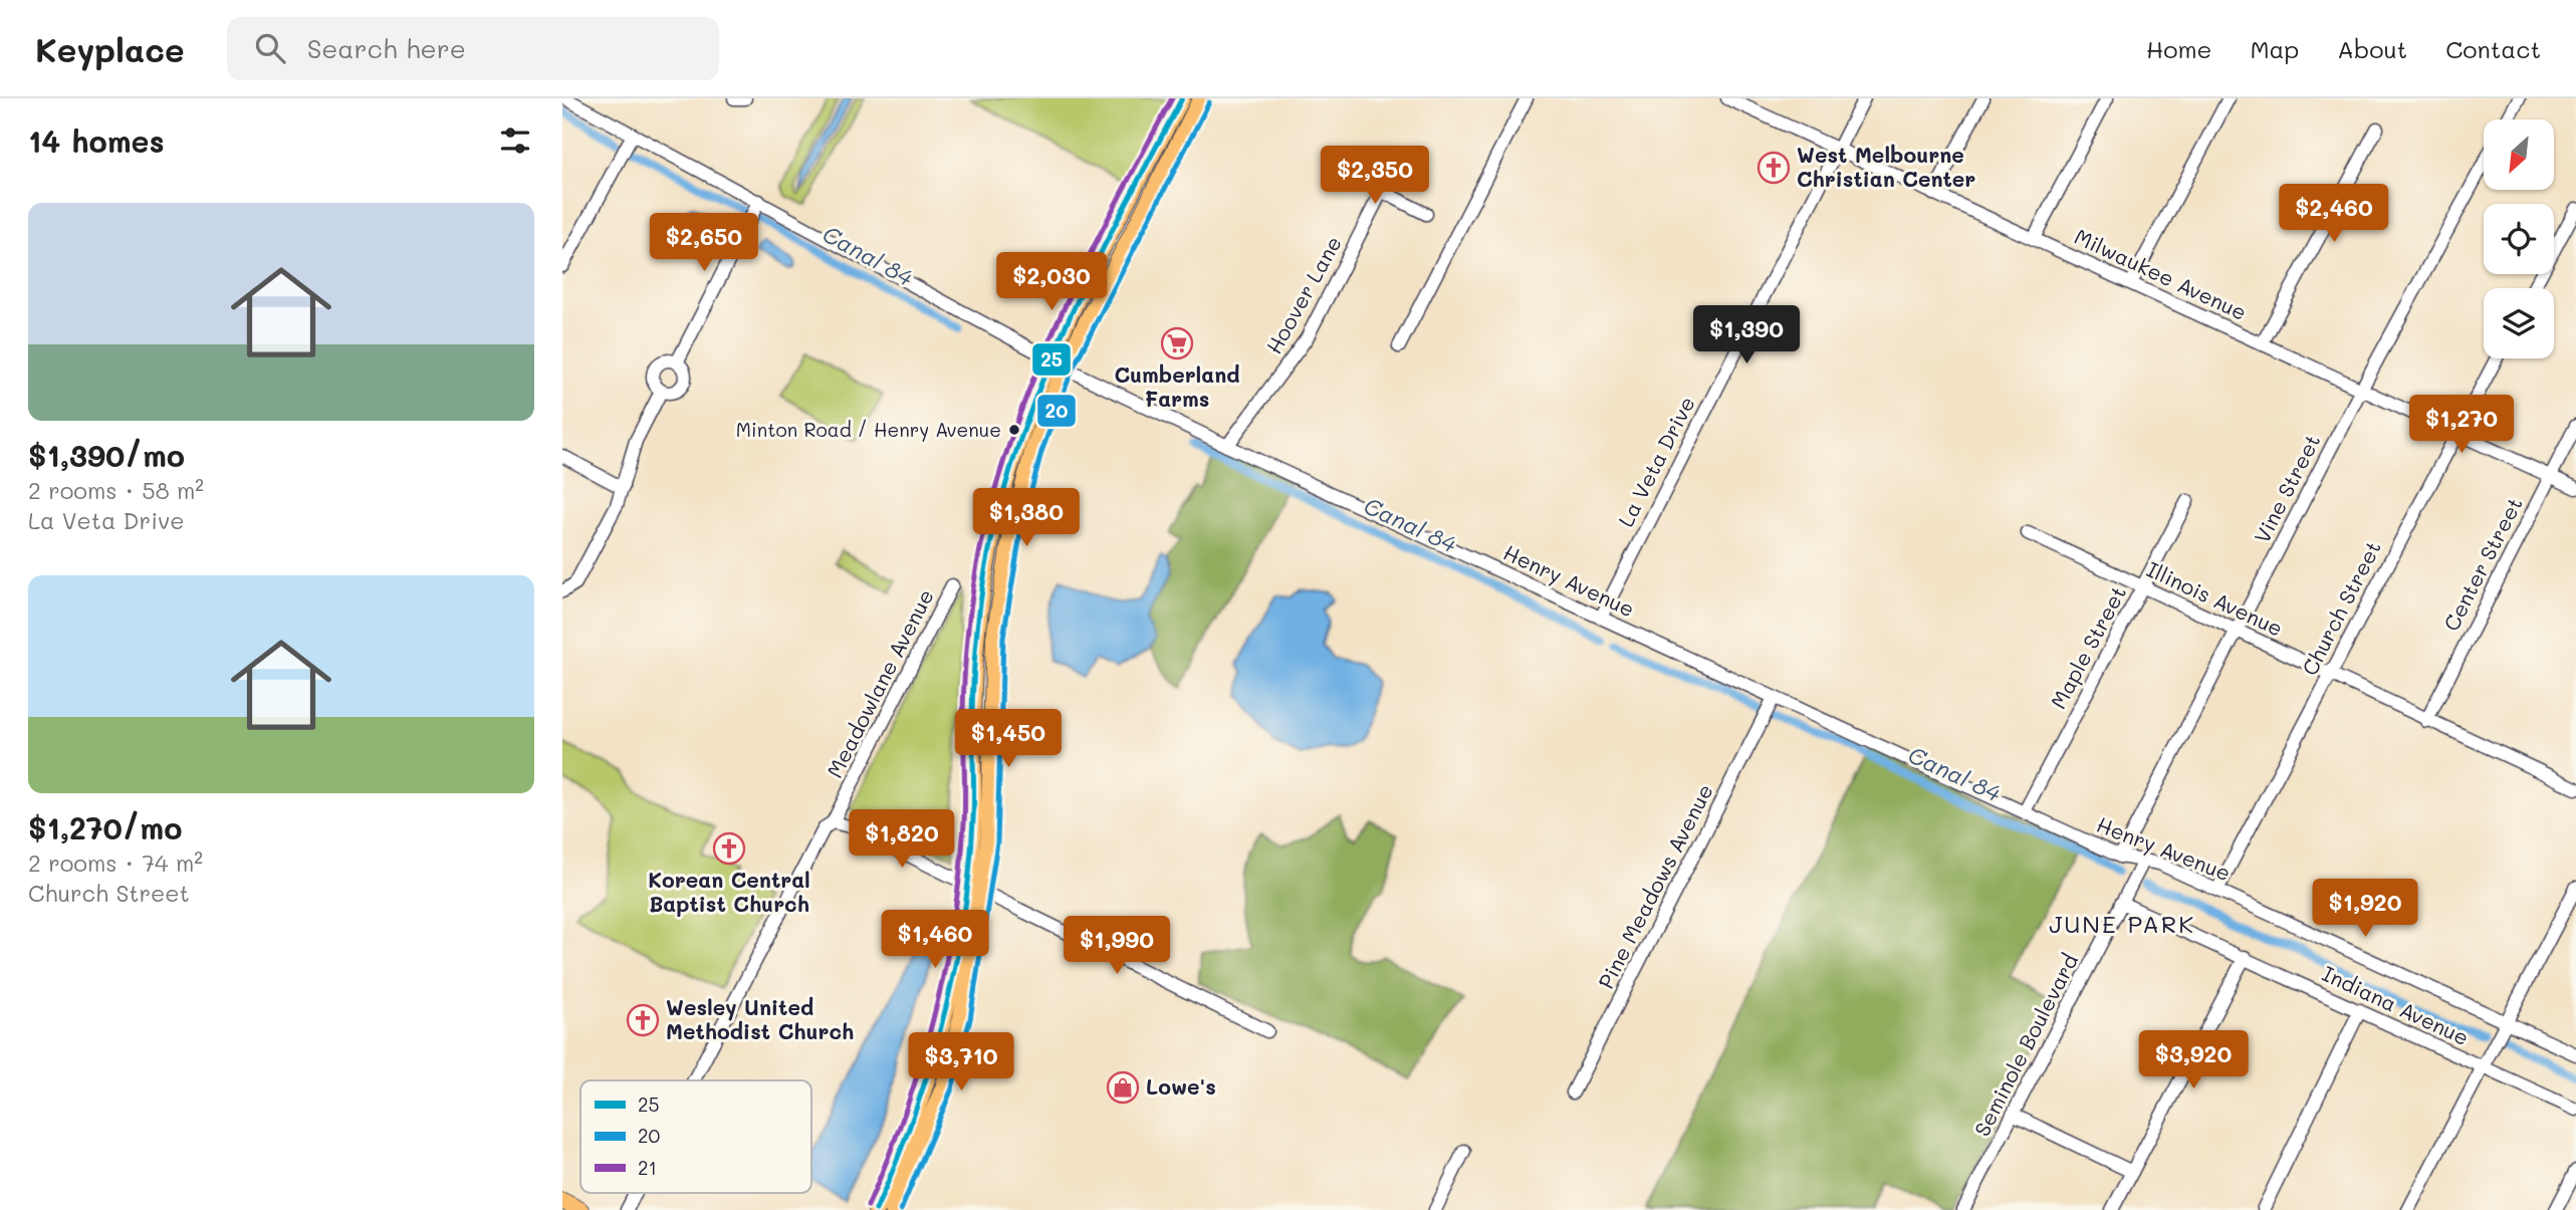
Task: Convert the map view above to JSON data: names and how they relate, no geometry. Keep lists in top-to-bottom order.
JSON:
{
  "streets": {
    "street": [
      "Milwaukee Avenue",
      "Hoover Lane",
      "La Veta Drive",
      "Vine Street",
      "Center Street",
      "Henry Avenue",
      "Illinois Avenue",
      "Church Street",
      "Maple Street",
      "Meadowlane Avenue",
      "Pine Meadows Avenue",
      "Indiana Avenue",
      "Seminole Boulevard"
    ]
  },
  "crossings": [
    ["Milwaukee Avenue", "La Veta Drive"],
    ["Milwaukee Avenue", "Vine Street"],
    ["Milwaukee Avenue", "Center Street"],
    ["Milwaukee Avenue", "Church Street"],
    ["Hoover Lane", "Henry Avenue"],
    ["La Veta Drive", "Henry Avenue"],
    ["Vine Street", "Henry Avenue"],
    ["Vine Street", "Illinois Avenue"],
    ["Center Street", "Illinois Avenue"],
    ["Henry Avenue", "Church Street"],
    ["Henry Avenue", "Maple Street"],
    ["Henry Avenue", "Pine Meadows Avenue"],
    ["Henry Avenue", "Seminole Boulevard"],
    ["Illinois Avenue", "Church Street"],
    ["Illinois Avenue", "Maple Street"],
    ["Indiana Avenue", "Seminole Boulevard"]
  ],
  "districts": ["JUNE PARK"],
  "water": ["Canal 84"],
  "places": {
    "church": ["West Melbourne Christian Center", "Korean Central Baptist Church", "Wesley United Methodist Church"],
    "supermarket": ["Cumberland Farms"],
    "other": ["Minton Road / Henry Avenue"],
    "shop": ["Lowe's"]
  },
  "lines": ["transit line 25", "transit line 21", "transit line 20"],
  "legend": ["25", "20", "21"],
  "north": "bottom left",
  "page": {
    "header": "Keyplace",
    "search": "Search here",
    "nav": [
      "Home",
      "Map",
      "About",
      "Contact"
    ],
    "heading": "14 homes",
    "price": [
      "$2,350",
      "$2,460",
      "$2,650",
      "$2,030",
      "$1,390",
      "$1,270",
      "$1,380",
      "$1,450",
      "$1,820",
      "$1,920",
      "$1,460",
      "$1,990",
      "$3,920",
      "$3,710"
    ],
    "list": [
      {
        "name": "$1,390/mo",
        "note": "2 rooms · 58 m² · La Veta Drive"
      },
      {
        "name": "$1,270/mo",
        "note": "2 rooms · 74 m² · Church Street"
      }
    ]
  }
}
